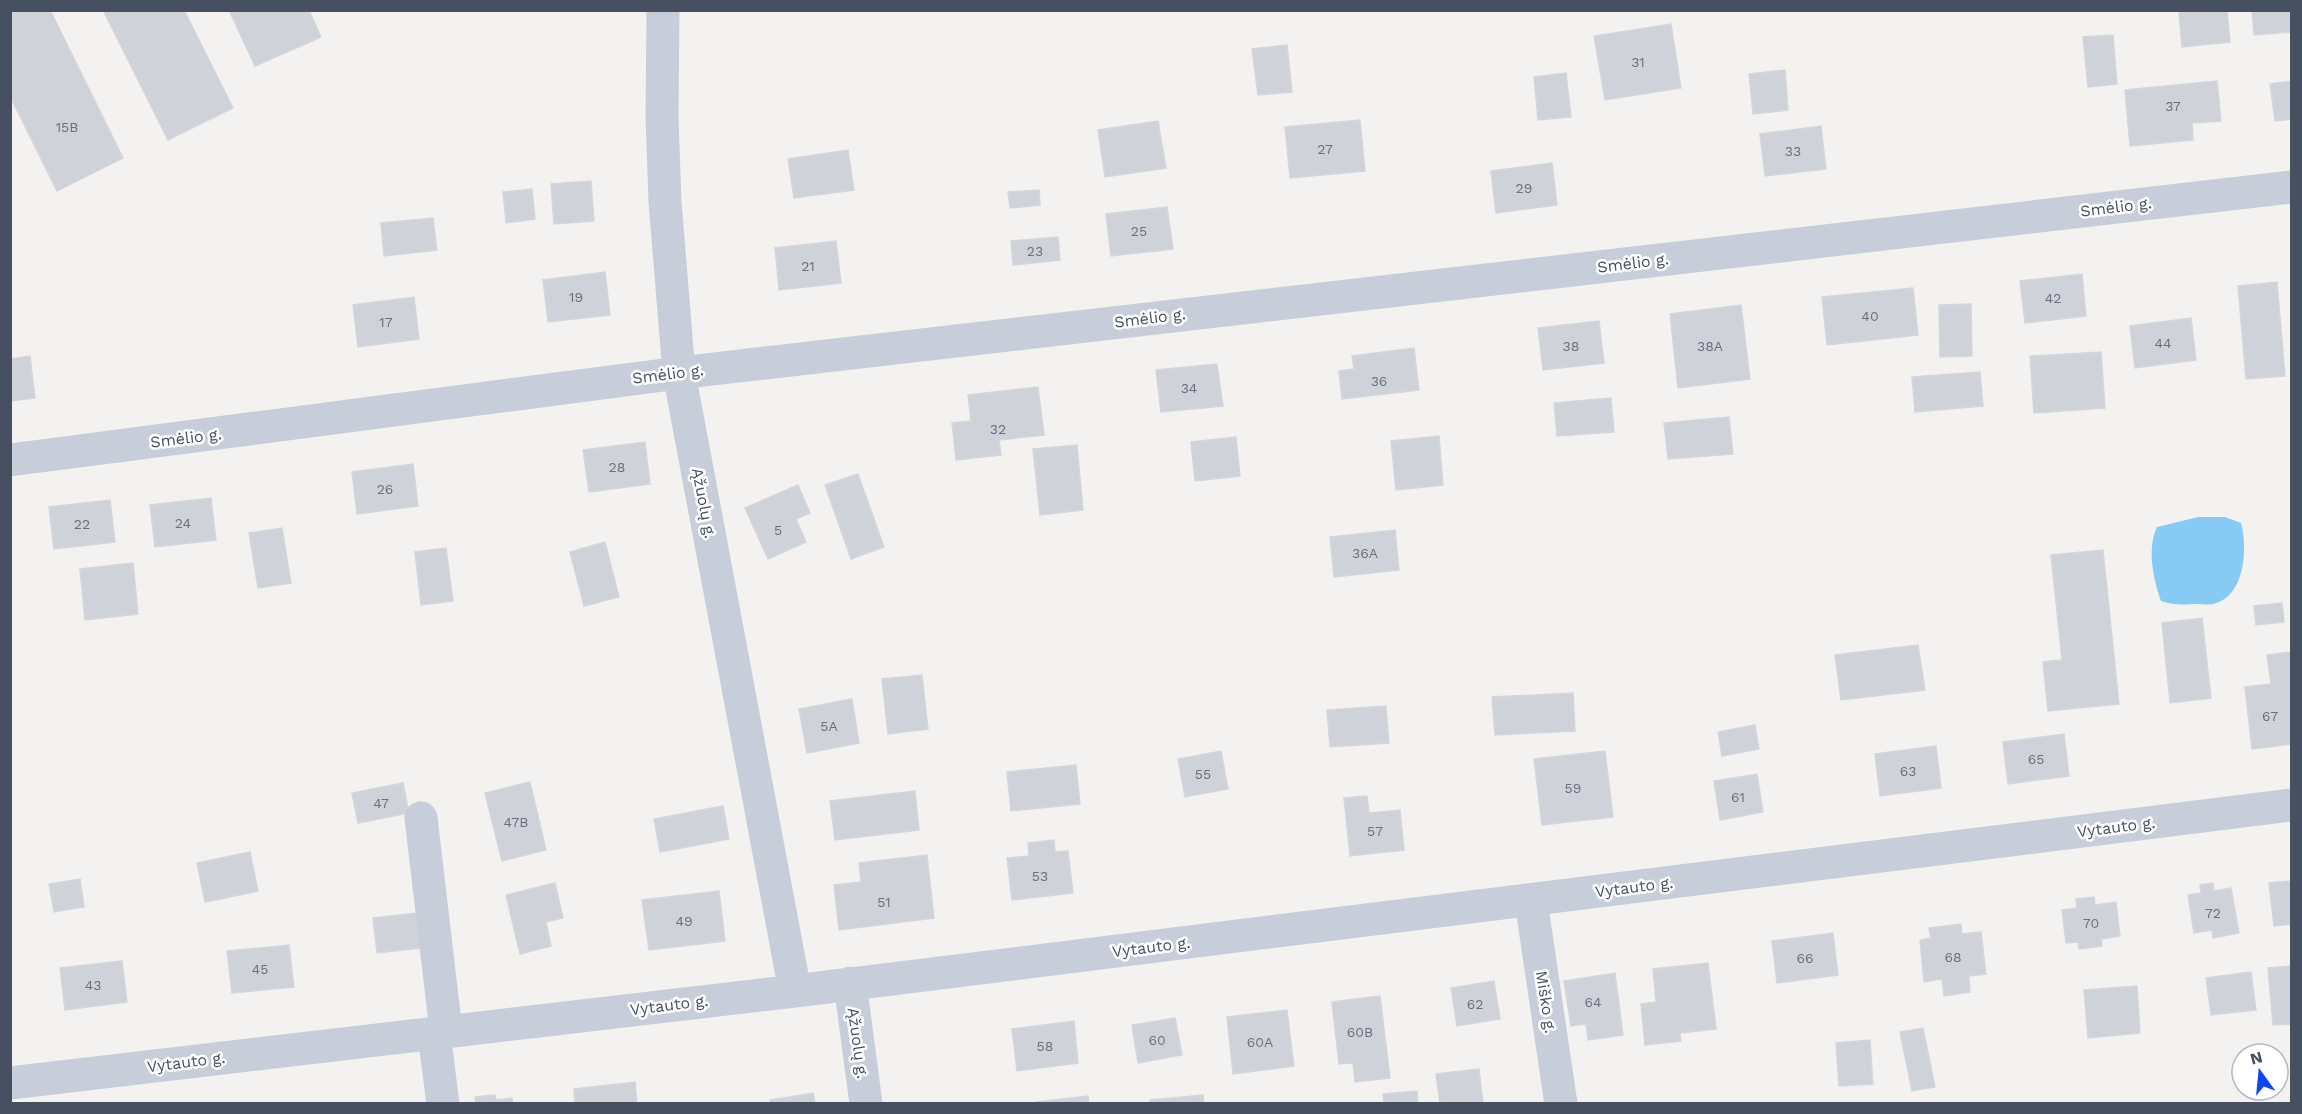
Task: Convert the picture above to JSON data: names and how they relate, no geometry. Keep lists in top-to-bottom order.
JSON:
{
  "streets": {
    "street": [
      "Smėlio g.",
      "Ąžuolų g.",
      "Vytauto g.",
      "Miško g."
    ]
  },
  "crossings": [
    ["Smėlio g.", "Ąžuolų g."],
    ["Ąžuolų g.", "Vytauto g."],
    ["Vytauto g.", "Miško g."]
  ],
  "house_numbers": [
    "31",
    "37",
    "15B",
    "27",
    "33",
    "29",
    "25",
    "23",
    "21",
    "19",
    "42",
    "40",
    "17",
    "44",
    "38",
    "38A",
    "36",
    "34",
    "32",
    "28",
    "26",
    "24",
    "22",
    "5",
    "36A",
    "67",
    "5A",
    "65",
    "63",
    "55",
    "59",
    "61",
    "47",
    "47B",
    "57",
    "53",
    "51",
    "72",
    "49",
    "70",
    "68",
    "66",
    "45",
    "43",
    "64",
    "62",
    "60B",
    "60",
    "60A",
    "58"
  ],
  "north": "top"
}
